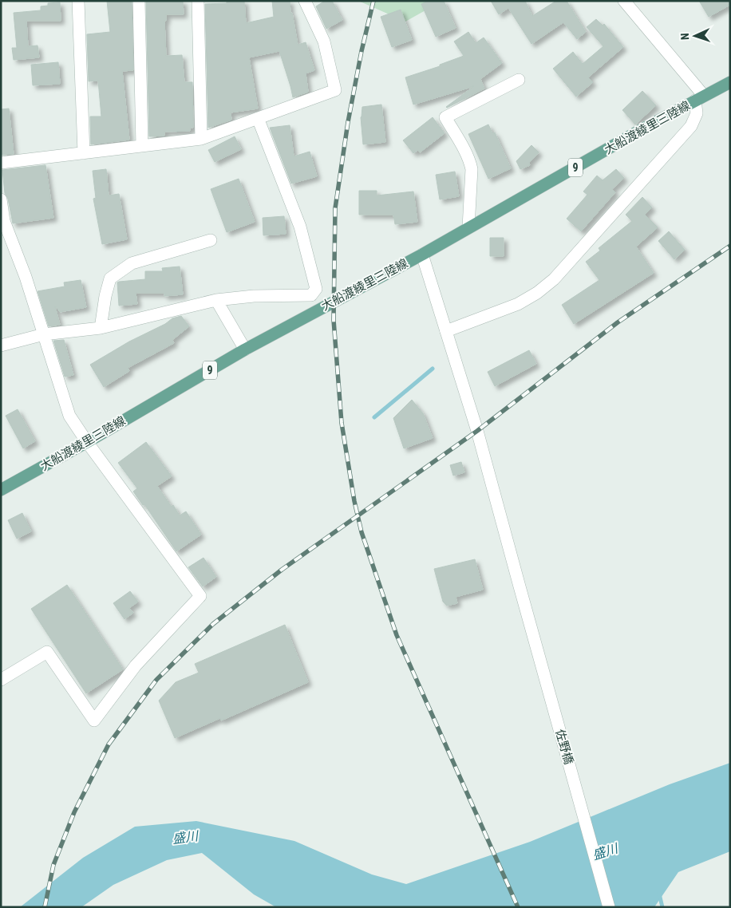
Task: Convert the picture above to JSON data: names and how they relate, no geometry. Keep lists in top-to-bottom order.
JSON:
{
  "streets": {
    "main road": ["大船渡綾里三陸線", "9"],
    "street": ["佐野橋"]
  },
  "crossings": [
    ["大船渡綾里三陸線", "佐野橋"]
  ],
  "water": ["盛川"],
  "north": "left"
}
